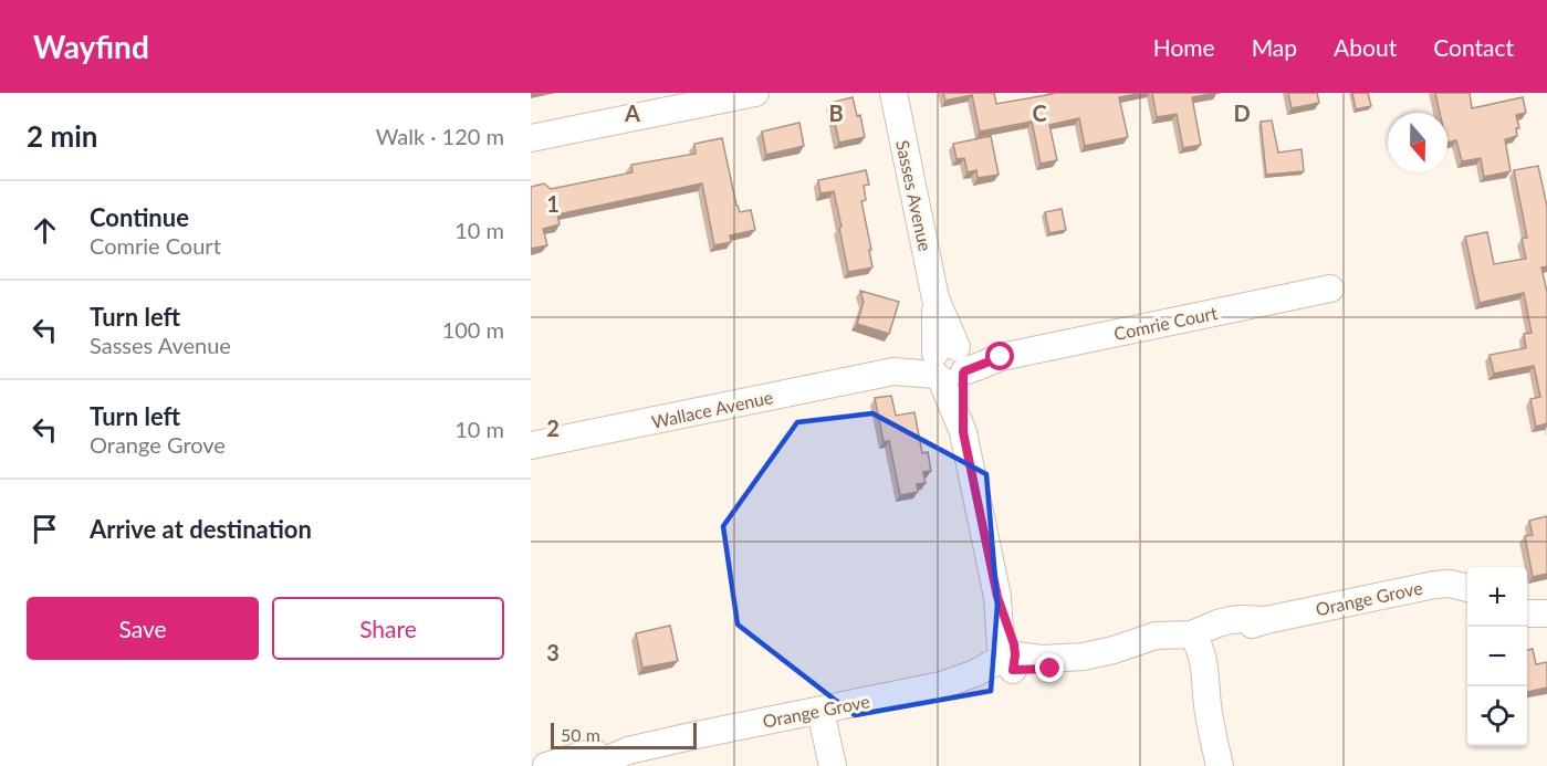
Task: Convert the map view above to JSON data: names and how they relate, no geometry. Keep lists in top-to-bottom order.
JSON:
{
  "streets": {
    "street": [
      "Sasses Avenue",
      "Comrie Court",
      "Wallace Avenue",
      "Orange Grove"
    ]
  },
  "crossings": [
    ["Sasses Avenue", "Comrie Court"],
    ["Sasses Avenue", "Wallace Avenue"],
    ["Sasses Avenue", "Orange Grove"],
    ["Comrie Court", "Wallace Avenue"]
  ],
  "scale_bar": "50 m",
  "north": "bottom",
  "page": {
    "header": "Wayfind",
    "nav": [
      "Home",
      "Map",
      "About",
      "Contact"
    ],
    "heading": ["2 min", "Walk · 120 m"],
    "list": [
      ["Continue", "Comrie Court", "10 m"],
      ["Turn left", "Sasses Avenue", "100 m"],
      ["Turn left", "Orange Grove", "10 m"],
      "Arrive at destination"
    ],
    "map_buttons": ["+", "−"],
    "buttons": ["Save", "Share"],
    "scale": "50 m"
  },
  "grid": {
    "columns": [
      "A",
      "B",
      "C",
      "D"
    ],
    "rows": ["1", "2", "3"]
  }
}
